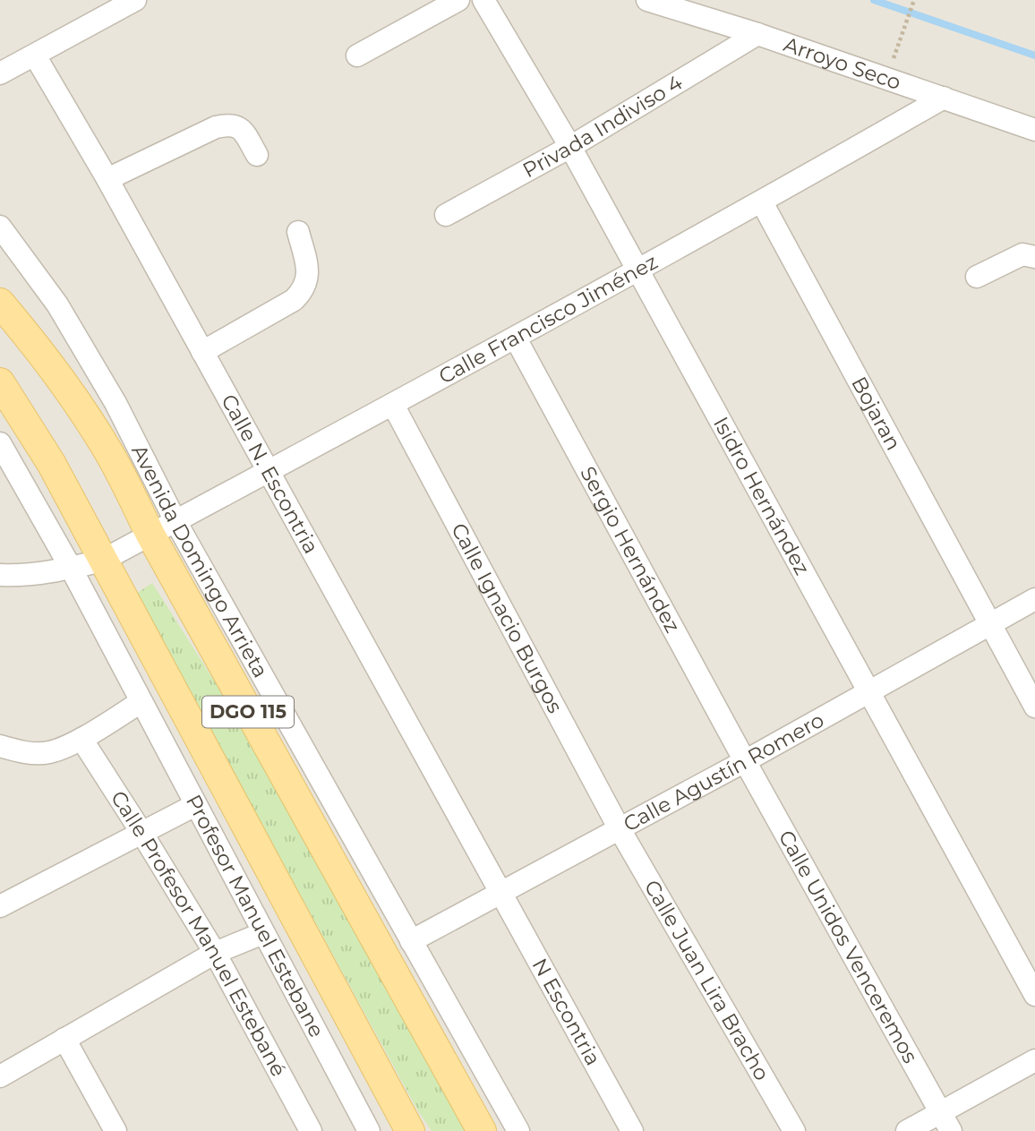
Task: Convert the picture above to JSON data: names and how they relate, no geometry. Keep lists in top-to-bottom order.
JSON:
{
  "streets": {
    "main road": ["Avenida Domingo Arrieta", "DGO 115"],
    "street": [
      "Arroyo Seco",
      "Privada Indiviso 4",
      "Calle Francisco Jiménez",
      "Bojaran",
      "Calle N. Escontria",
      "Isidro Hernández",
      "Sergio Hernández",
      "Calle Ignacio Burgos",
      "Calle Agustín Romero",
      "Profesor Manuel Estebane",
      "Calle Profesor Manuel Estebané",
      "Calle Unidos Venceremos",
      "Calle Juan Lira Bracho",
      "N Escontria"
    ]
  },
  "crossings": [
    ["Arroyo Seco", "Privada Indiviso 4"],
    ["Arroyo Seco", "Calle Francisco Jiménez"],
    ["Privada Indiviso 4", "Isidro Hernández"],
    ["Calle Francisco Jiménez", "Bojaran"],
    ["Calle Francisco Jiménez", "Calle N. Escontria"],
    ["Calle Francisco Jiménez", "Isidro Hernández"],
    ["Calle Francisco Jiménez", "Sergio Hernández"],
    ["Calle Francisco Jiménez", "Avenida Domingo Arrieta"],
    ["Calle Francisco Jiménez", "Calle Ignacio Burgos"],
    ["Calle Francisco Jiménez", "DGO 115"],
    ["Calle Francisco Jiménez", "Profesor Manuel Estebane"],
    ["Bojaran", "Calle Agustín Romero"],
    ["Calle N. Escontria", "Calle Agustín Romero"],
    ["Calle N. Escontria", "N Escontria"],
    ["Isidro Hernández", "Calle Agustín Romero"],
    ["Sergio Hernández", "Calle Agustín Romero"],
    ["Sergio Hernández", "Calle Unidos Venceremos"],
    ["Avenida Domingo Arrieta", "Calle Agustín Romero"],
    ["Calle Ignacio Burgos", "Calle Agustín Romero"],
    ["Calle Ignacio Burgos", "Calle Juan Lira Bracho"],
    ["Calle Agustín Romero", "Calle Unidos Venceremos"],
    ["Calle Agustín Romero", "Calle Juan Lira Bracho"],
    ["Calle Agustín Romero", "N Escontria"]
  ]
}
